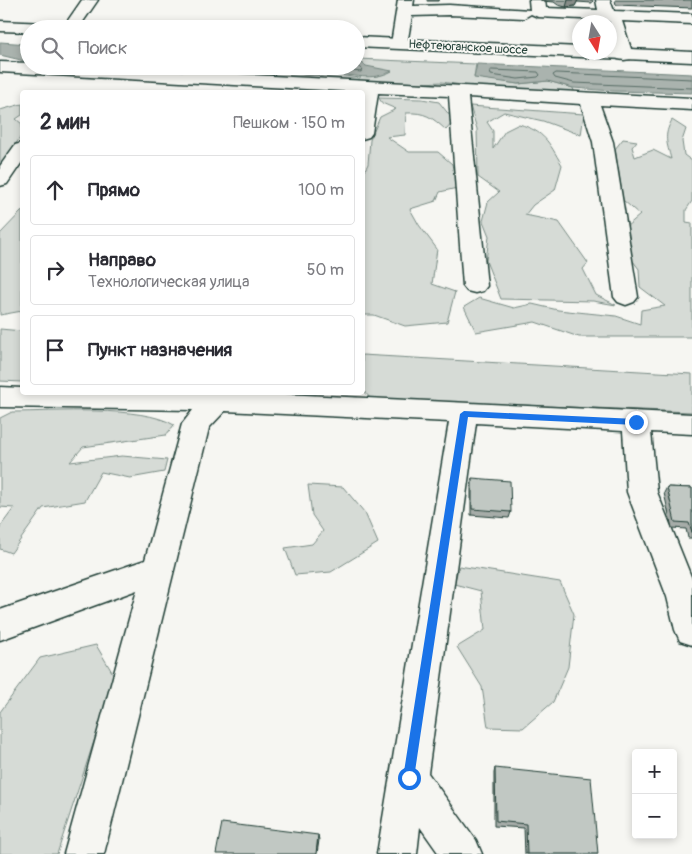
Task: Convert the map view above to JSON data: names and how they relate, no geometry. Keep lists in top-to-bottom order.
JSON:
{
  "streets": {
    "street": ["Нефтеюганское шоссе"]
  },
  "north": "bottom",
  "page": {
    "search": "Поиск",
    "heading": ["2 мин", "Пешком · 150 m"],
    "list": [
      ["Прямо", "100 m"],
      ["Направо", "Технологическая улица", "50 m"],
      "Пункт назначения"
    ],
    "map_buttons": ["+", "−"]
  }
}
